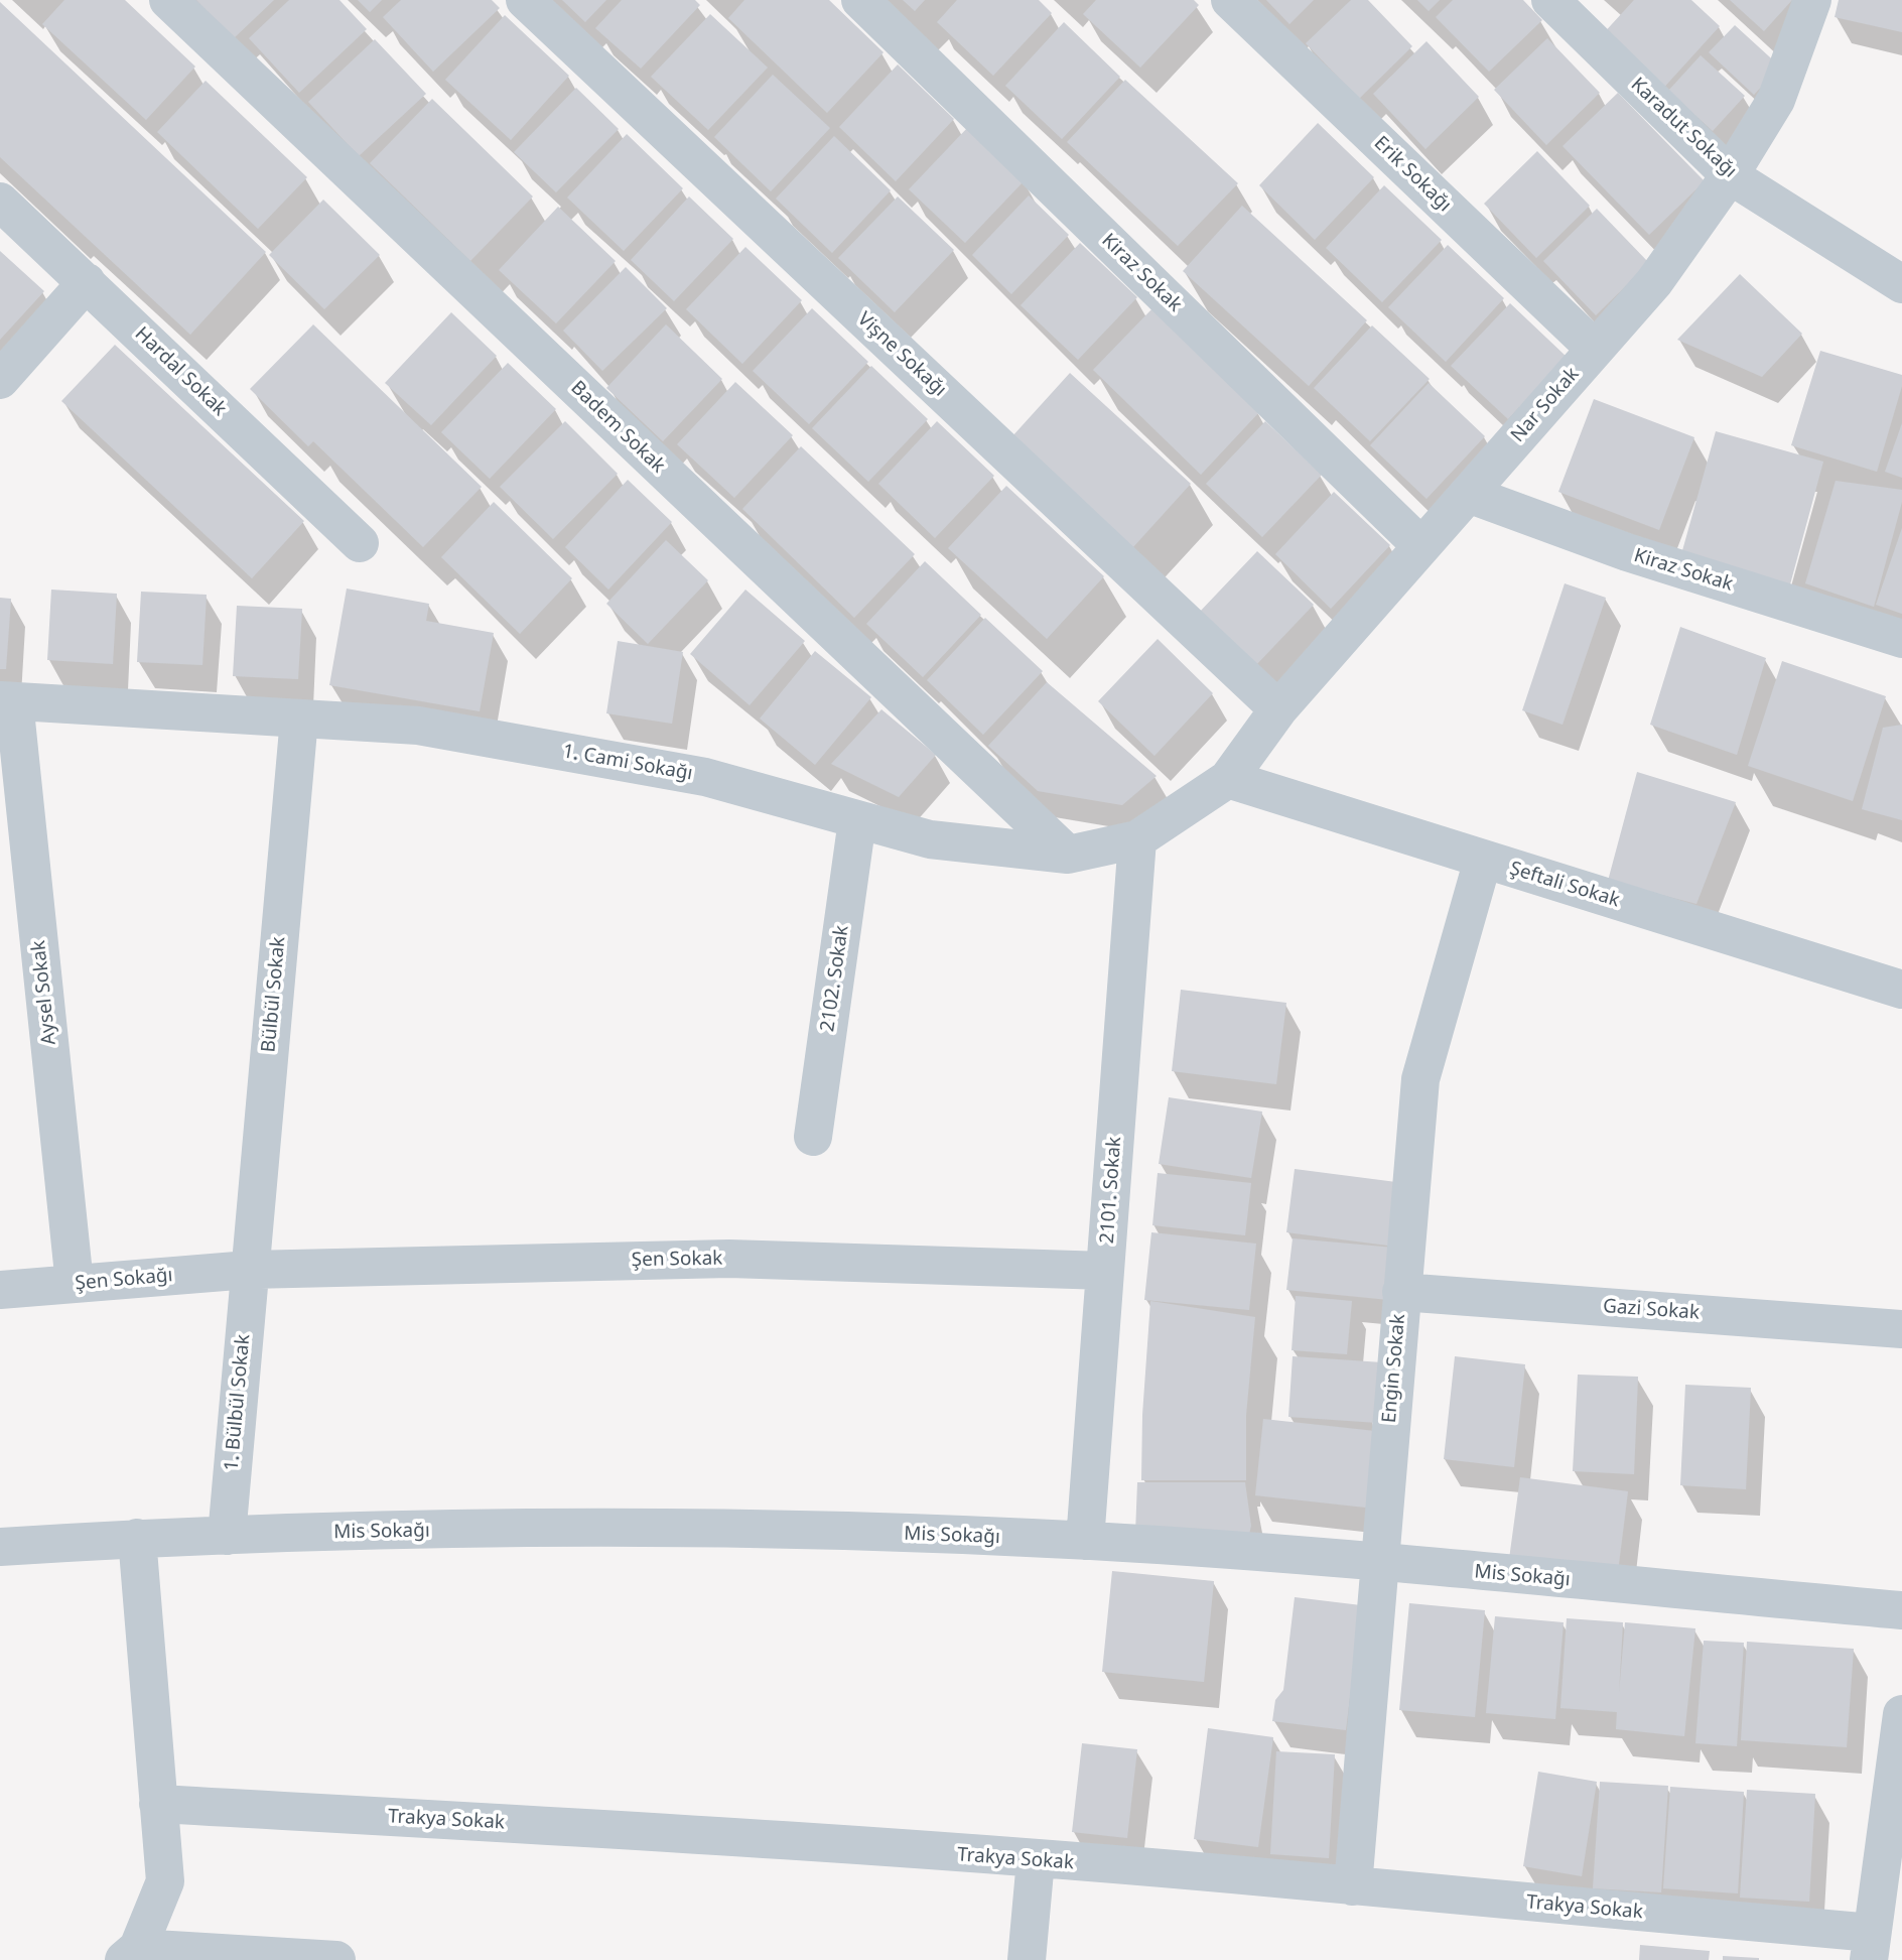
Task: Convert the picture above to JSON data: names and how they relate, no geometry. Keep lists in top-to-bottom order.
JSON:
{
  "streets": {
    "street": [
      "Karadut Sokağı",
      "Erik Sokağı",
      "Kiraz Sokak",
      "Vişne Sokağı",
      "Hardal Sokak",
      "Nar Sokak",
      "Badem Sokak",
      "1. Cami Sokağı",
      "Şeftali Sokak",
      "2102. Sokak",
      "Aysel Sokak",
      "Bülbül Sokak",
      "2101. Sokak",
      "Şen Sokak",
      "Şen Sokağı",
      "Gazi Sokak",
      "Engin Sokak",
      "1. Bülbül Sokak",
      "Mis Sokağı",
      "Trakya Sokak"
    ]
  },
  "crossings": [
    ["Karadut Sokağı", "Nar Sokak"],
    ["Erik Sokağı", "Nar Sokak"],
    ["Kiraz Sokak", "Nar Sokak"],
    ["Vişne Sokağı", "Nar Sokak"],
    ["Nar Sokak", "1. Cami Sokağı"],
    ["Nar Sokak", "Şeftali Sokak"],
    ["Badem Sokak", "1. Cami Sokağı"],
    ["1. Cami Sokağı", "Şeftali Sokak"],
    ["1. Cami Sokağı", "2102. Sokak"],
    ["1. Cami Sokağı", "Aysel Sokak"],
    ["1. Cami Sokağı", "Bülbül Sokak"],
    ["1. Cami Sokağı", "2101. Sokak"],
    ["Şeftali Sokak", "Engin Sokak"],
    ["Aysel Sokak", "Şen Sokağı"],
    ["Bülbül Sokak", "Şen Sokak"],
    ["Bülbül Sokak", "Şen Sokağı"],
    ["Bülbül Sokak", "1. Bülbül Sokak"],
    ["2101. Sokak", "Şen Sokak"],
    ["2101. Sokak", "Mis Sokağı"],
    ["Şen Sokak", "Şen Sokağı"],
    ["Şen Sokak", "1. Bülbül Sokak"],
    ["Şen Sokağı", "1. Bülbül Sokak"],
    ["Gazi Sokak", "Engin Sokak"],
    ["Engin Sokak", "Mis Sokağı"],
    ["Engin Sokak", "Trakya Sokak"],
    ["1. Bülbül Sokak", "Mis Sokağı"]
  ]
}
